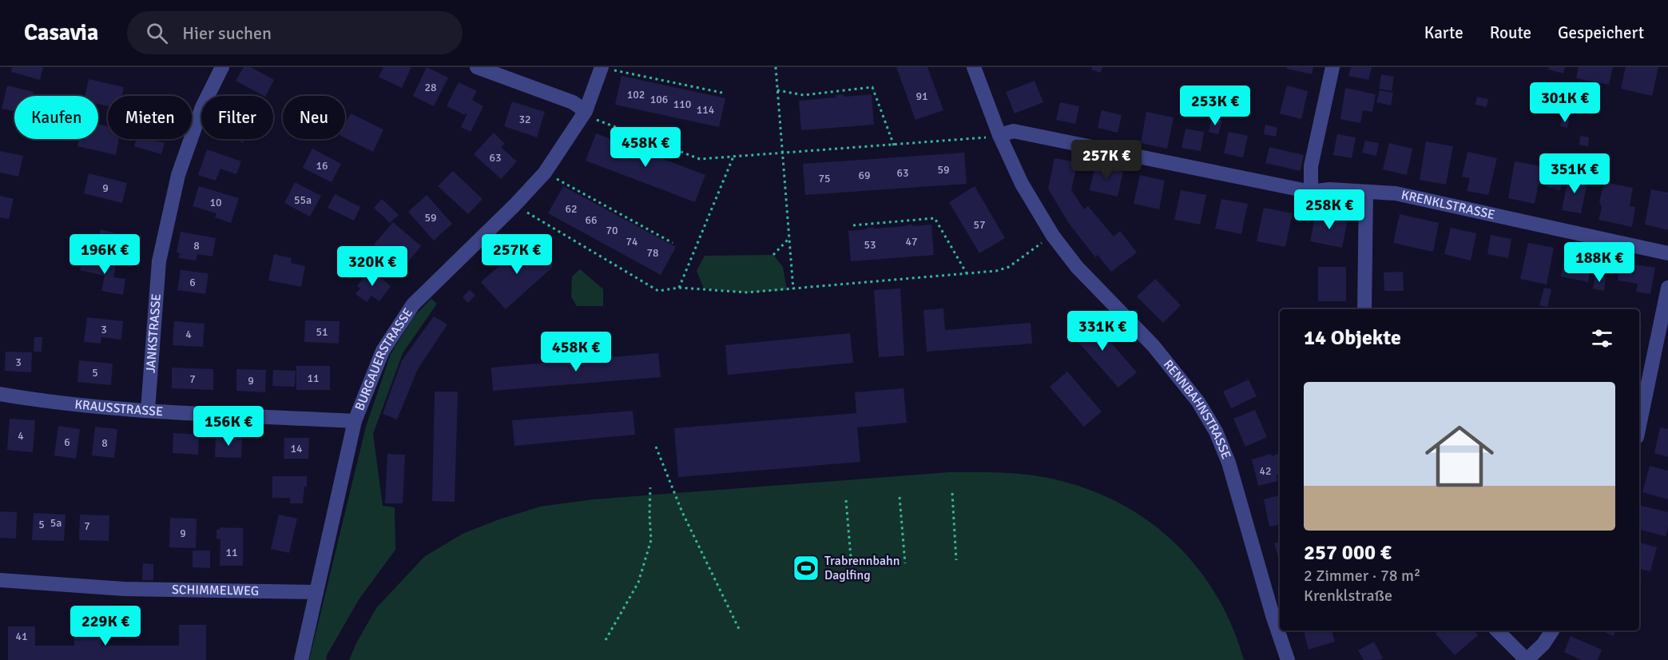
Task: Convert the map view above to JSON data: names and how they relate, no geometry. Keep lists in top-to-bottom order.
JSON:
{
  "streets": {
    "street": [
      "KRENKLSTRASSE",
      "JANKSTRASSE",
      "BURGAUERSTRASSE",
      "KRAUSSTRASSE",
      "RENNBAHNSTRASSE",
      "SCHIMMELWEG"
    ]
  },
  "crossings": [
    ["KRENKLSTRASSE", "RENNBAHNSTRASSE"],
    ["JANKSTRASSE", "KRAUSSTRASSE"],
    ["BURGAUERSTRASSE", "KRAUSSTRASSE"],
    ["BURGAUERSTRASSE", "SCHIMMELWEG"]
  ],
  "places": {
    "sports": ["Trabrennbahn Daglfing"]
  },
  "house_numbers": [
    "28",
    "102",
    "91",
    "106",
    "110",
    "114",
    "32",
    "63",
    "16",
    "59",
    "63",
    "69",
    "75",
    "9",
    "55a",
    "10",
    "62",
    "59",
    "66",
    "57",
    "70",
    "74",
    "47",
    "53",
    "8",
    "78",
    "6",
    "3",
    "51",
    "4",
    "3",
    "5",
    "11",
    "7",
    "9",
    "4",
    "6",
    "8",
    "14",
    "42",
    "5a",
    "5",
    "7",
    "9",
    "11",
    "41"
  ],
  "page": {
    "header": "Casavia",
    "search": "Hier suchen",
    "nav": ["Karte", "Route", "Gespeichert"],
    "price": [
      "301K €",
      "253K €",
      "458K €",
      "257K €",
      "351K €",
      "258K €",
      "196K €",
      "257K €",
      "188K €",
      "320K €",
      "331K €",
      "458K €",
      "156K €",
      "229K €"
    ],
    "chip": [
      "Kaufen",
      "Mieten",
      "Filter",
      "Neu"
    ],
    "heading": "14 Objekte",
    "list": [
      {
        "name": "257 000 €",
        "note": "2 Zimmer · 78 m² · Krenklstraße"
      }
    ]
  }
}
